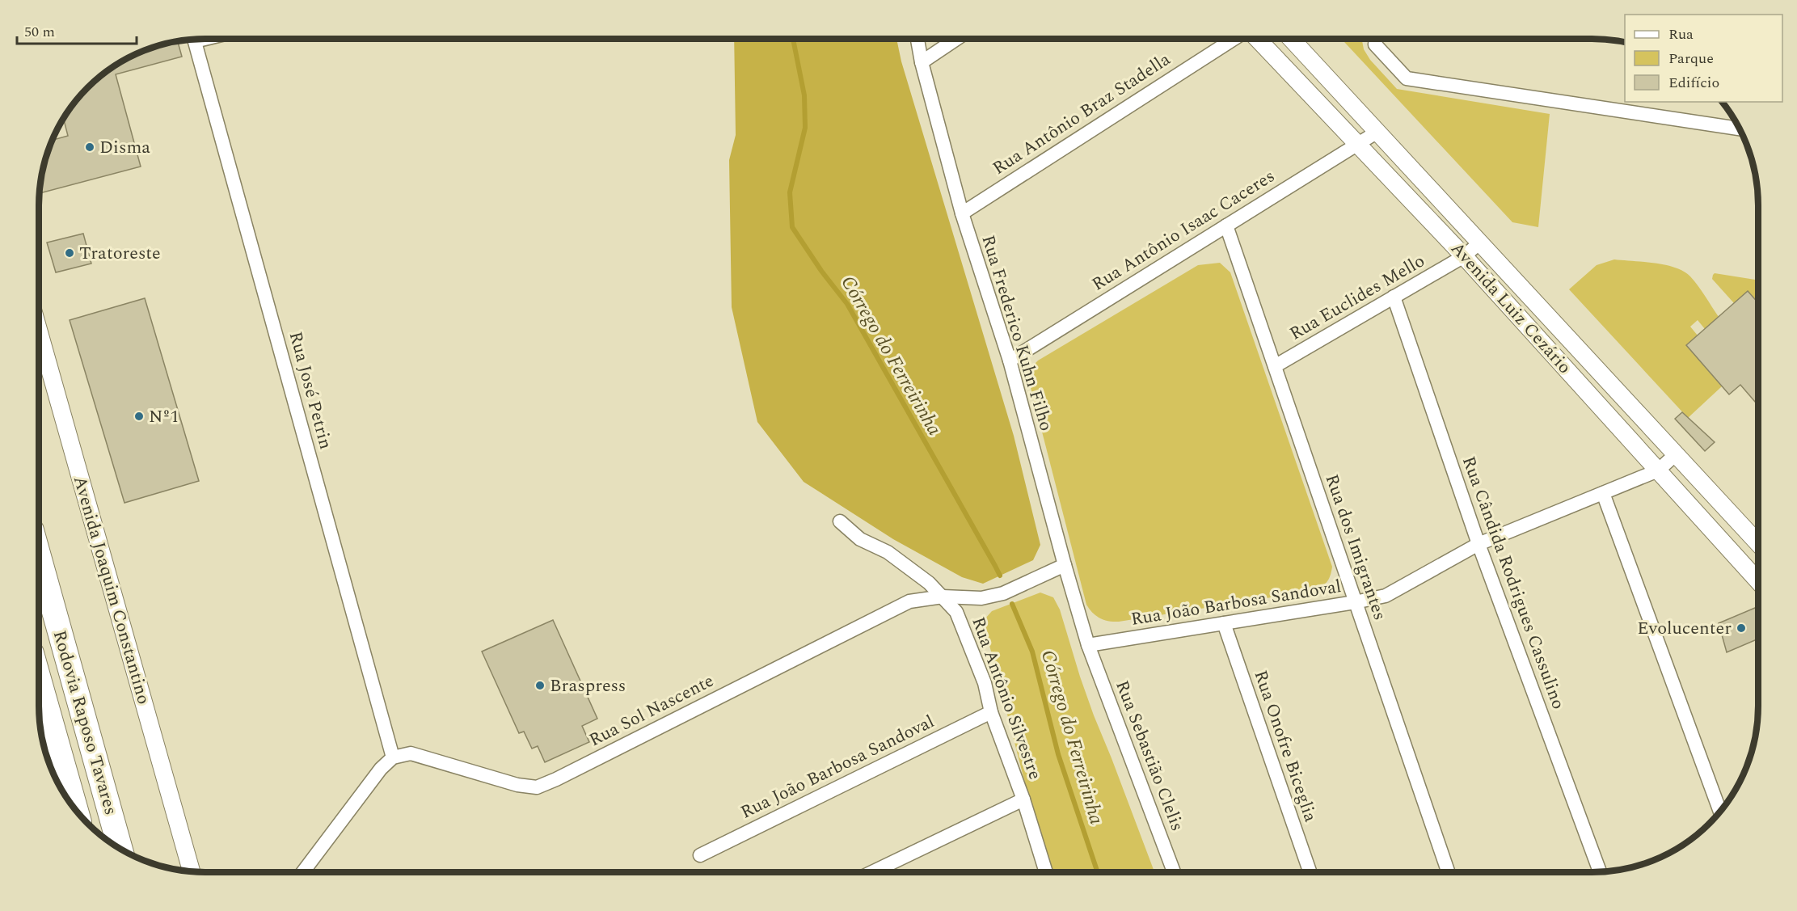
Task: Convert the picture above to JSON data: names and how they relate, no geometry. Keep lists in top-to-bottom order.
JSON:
{
  "streets": {
    "highway": ["Rodovia Raposo Tavares"],
    "street": [
      "Rua Antônio Braz Stadella",
      "Rua Antônio Isaac Caceres",
      "Rua Euclides Mello",
      "Avenida Luiz Cezário",
      "Rua Frederico Kuhn Filho",
      "Rua José Petrin",
      "Rua dos Imigrantes",
      "Rua Cândida Rodrigues Cassulino",
      "Avenida Joaquim Constantino",
      "Rua João Barbosa Sandoval",
      "Rua Antônio Silvestre",
      "Rua Sol Nascente",
      "Rua Onofre Biceglia",
      "Rua Sebastião Clelis"
    ]
  },
  "crossings": [
    ["Rua Antônio Braz Stadella", "Rua Frederico Kuhn Filho"],
    ["Rua Antônio Isaac Caceres", "Avenida Luiz Cezário"],
    ["Rua Antônio Isaac Caceres", "Rua Frederico Kuhn Filho"],
    ["Rua Antônio Isaac Caceres", "Rua dos Imigrantes"],
    ["Rua Euclides Mello", "Avenida Luiz Cezário"],
    ["Rua Euclides Mello", "Rua dos Imigrantes"],
    ["Rua Euclides Mello", "Rua Cândida Rodrigues Cassulino"],
    ["Avenida Luiz Cezário", "Rua João Barbosa Sandoval"],
    ["Rua Frederico Kuhn Filho", "Rua João Barbosa Sandoval"],
    ["Rua Frederico Kuhn Filho", "Rua Sol Nascente"],
    ["Rua Frederico Kuhn Filho", "Rua Sebastião Clelis"],
    ["Rua José Petrin", "Rua Sol Nascente"],
    ["Rua dos Imigrantes", "Rua João Barbosa Sandoval"],
    ["Rua Cândida Rodrigues Cassulino", "Rua João Barbosa Sandoval"],
    ["Rua João Barbosa Sandoval", "Rua Antônio Silvestre"],
    ["Rua João Barbosa Sandoval", "Rua Onofre Biceglia"],
    ["Rua João Barbosa Sandoval", "Rua Sebastião Clelis"],
    ["Rua Antônio Silvestre", "Rua Sol Nascente"]
  ],
  "water": ["Córrego do Ferreirinha"],
  "places": [
    "Disma",
    "Tratoreste",
    "Nº1",
    "Evolucenter",
    "Braspress"
  ],
  "legend": ["Rua", "Parque", "Edifício"],
  "scale_bar": "50 m"
}
